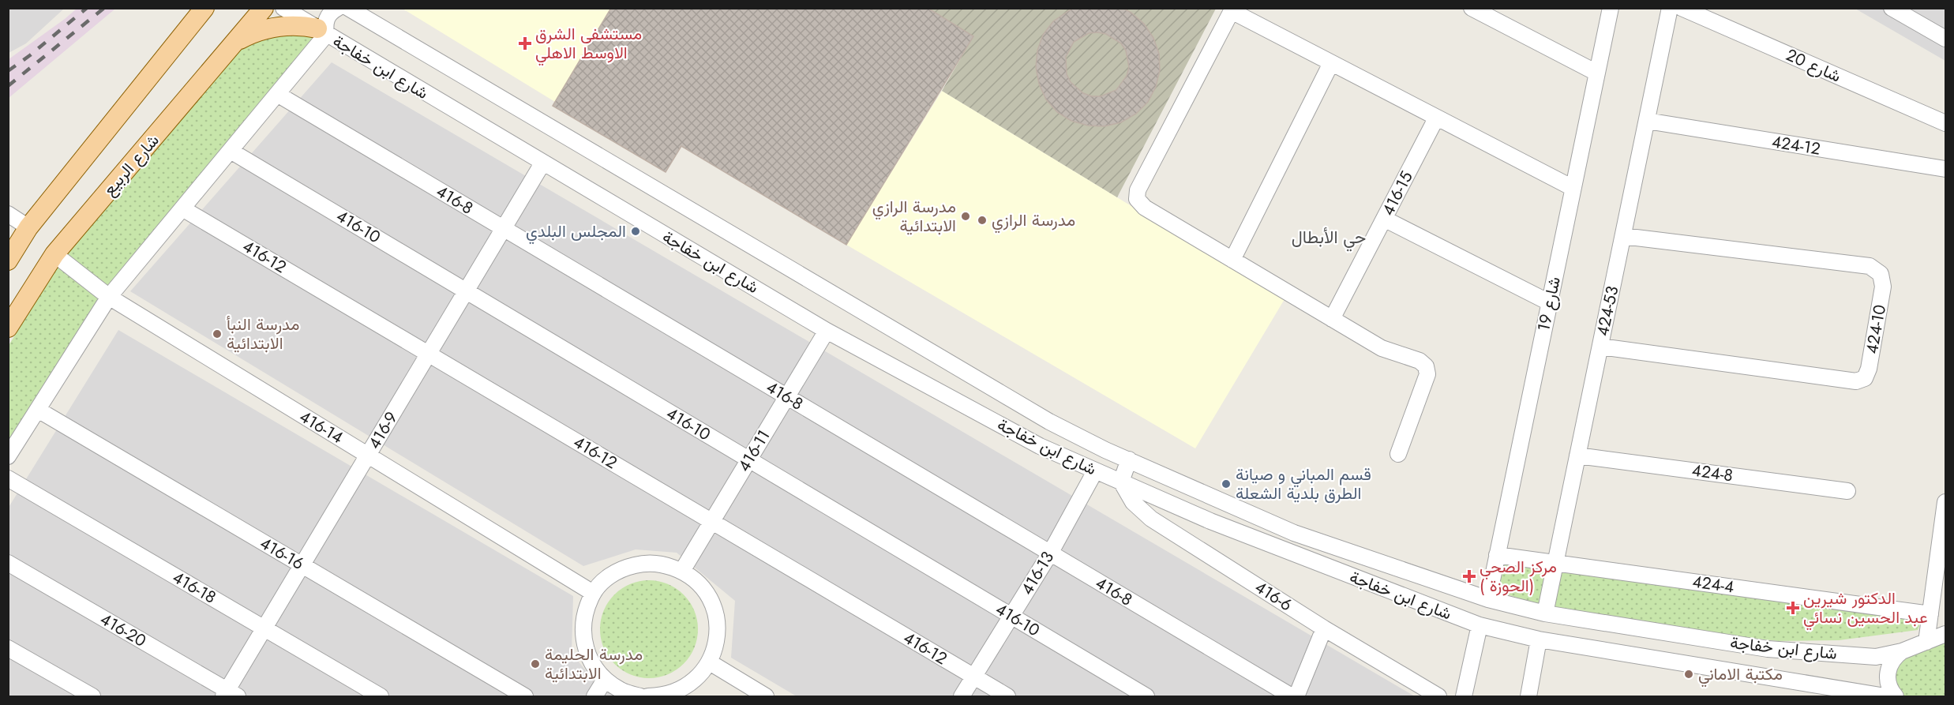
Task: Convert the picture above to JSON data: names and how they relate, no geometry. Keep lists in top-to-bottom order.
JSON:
{
  "streets": {
    "main road": ["شارع الربيع"],
    "street": [
      "شارع 20",
      "شارع ابن خفاجة",
      "424-12",
      "416-15",
      "416-8",
      "416-10",
      "416-12",
      "شارع 19",
      "424-53",
      "424-10",
      "416-14",
      "416-9",
      "416-11",
      "424-8",
      "416-16",
      "416-13",
      "424-4",
      "416-18",
      "416-6",
      "416-20"
    ]
  },
  "crossings": [
    ["شارع ابن خفاجة", "شارع 19"],
    ["شارع ابن خفاجة", "424-53"],
    ["شارع ابن خفاجة", "416-9"],
    ["شارع ابن خفاجة", "416-11"],
    ["شارع ابن خفاجة", "416-13"],
    ["شارع ابن خفاجة", "416-6"],
    ["424-12", "424-53"],
    ["شارع الربيع", "416-14"],
    ["416-8", "416-9"],
    ["416-8", "416-11"],
    ["416-8", "416-13"],
    ["416-10", "416-9"],
    ["416-10", "416-11"],
    ["416-10", "416-13"],
    ["416-12", "416-9"],
    ["416-12", "416-11"],
    ["416-12", "416-13"],
    ["شارع 19", "424-4"],
    ["424-53", "424-10"],
    ["424-53", "424-8"],
    ["424-53", "424-4"],
    ["416-14", "416-9"],
    ["416-9", "416-16"],
    ["416-9", "416-18"],
    ["416-9", "416-20"]
  ],
  "districts": ["حي الأبطال"],
  "places": {
    "health": ["مستشفى الشرق الاوسط الاهلي", "مركز الصحي ( الحوزة)", "الدكتور شيرين عبد الحسين نسائي"],
    "other": [
      "مدرسة الرازي الابتدائية",
      "مدرسة الرازي",
      "المجلس البلدي",
      "مدرسة النبأ الابتدائية",
      "قسم المباني و صيانة الطرق بلدية الشعلة",
      "مدرسة الحليمة الابتدائية",
      "مكتبة الاماني"
    ]
  }
}
